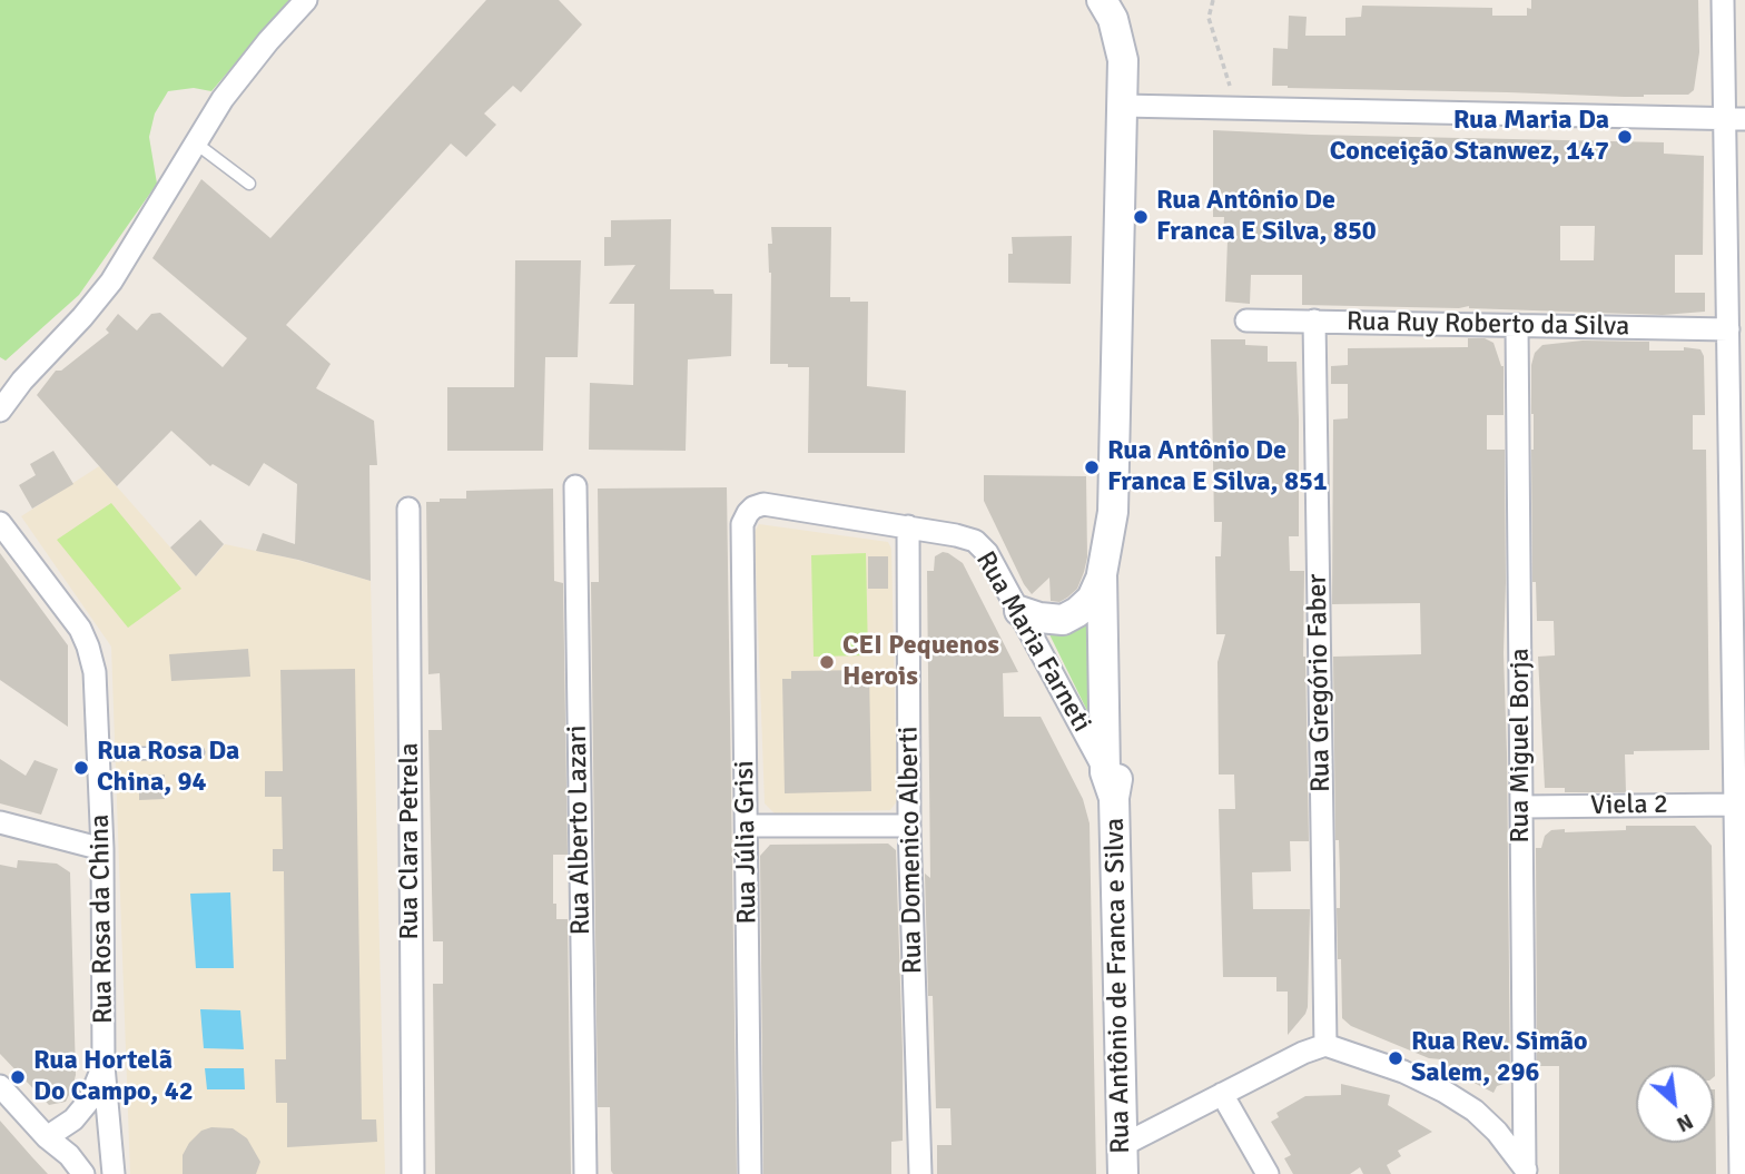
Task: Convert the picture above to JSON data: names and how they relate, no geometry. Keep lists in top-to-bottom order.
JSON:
{
  "streets": {
    "main road": ["Rua Antônio de Franca e Silva"],
    "street": [
      "Rua Ruy Roberto da Silva",
      "Rua Maria Farneti",
      "Rua Gregório Faber",
      "Rua Miguel Borja",
      "Viela 2",
      "Rua Alberto Lazari",
      "Rua Clara Petrela",
      "Rua Júlia Grisi",
      "Rua Domenico Alberti",
      "Rua Rosa da China"
    ]
  },
  "crossings": [
    ["Rua Ruy Roberto da Silva", "Rua Gregório Faber"],
    ["Rua Ruy Roberto da Silva", "Rua Miguel Borja"],
    ["Rua Maria Farneti", "Rua Júlia Grisi"],
    ["Rua Maria Farneti", "Rua Domenico Alberti"],
    ["Rua Maria Farneti", "Rua Antônio de Franca e Silva"],
    ["Rua Miguel Borja", "Viela 2"]
  ],
  "places": [
    "Rua Maria Da Conceição Stanwez, 147",
    "Rua Antônio De Franca E Silva, 850",
    "Rua Antônio De Franca E Silva, 851",
    "CEI Pequenos Herois",
    "Rua Rosa Da China, 94",
    "Rua Rev. Simão Salem, 296",
    "Rua Hortelã Do Campo, 42"
  ],
  "north": "bottom right"
}
